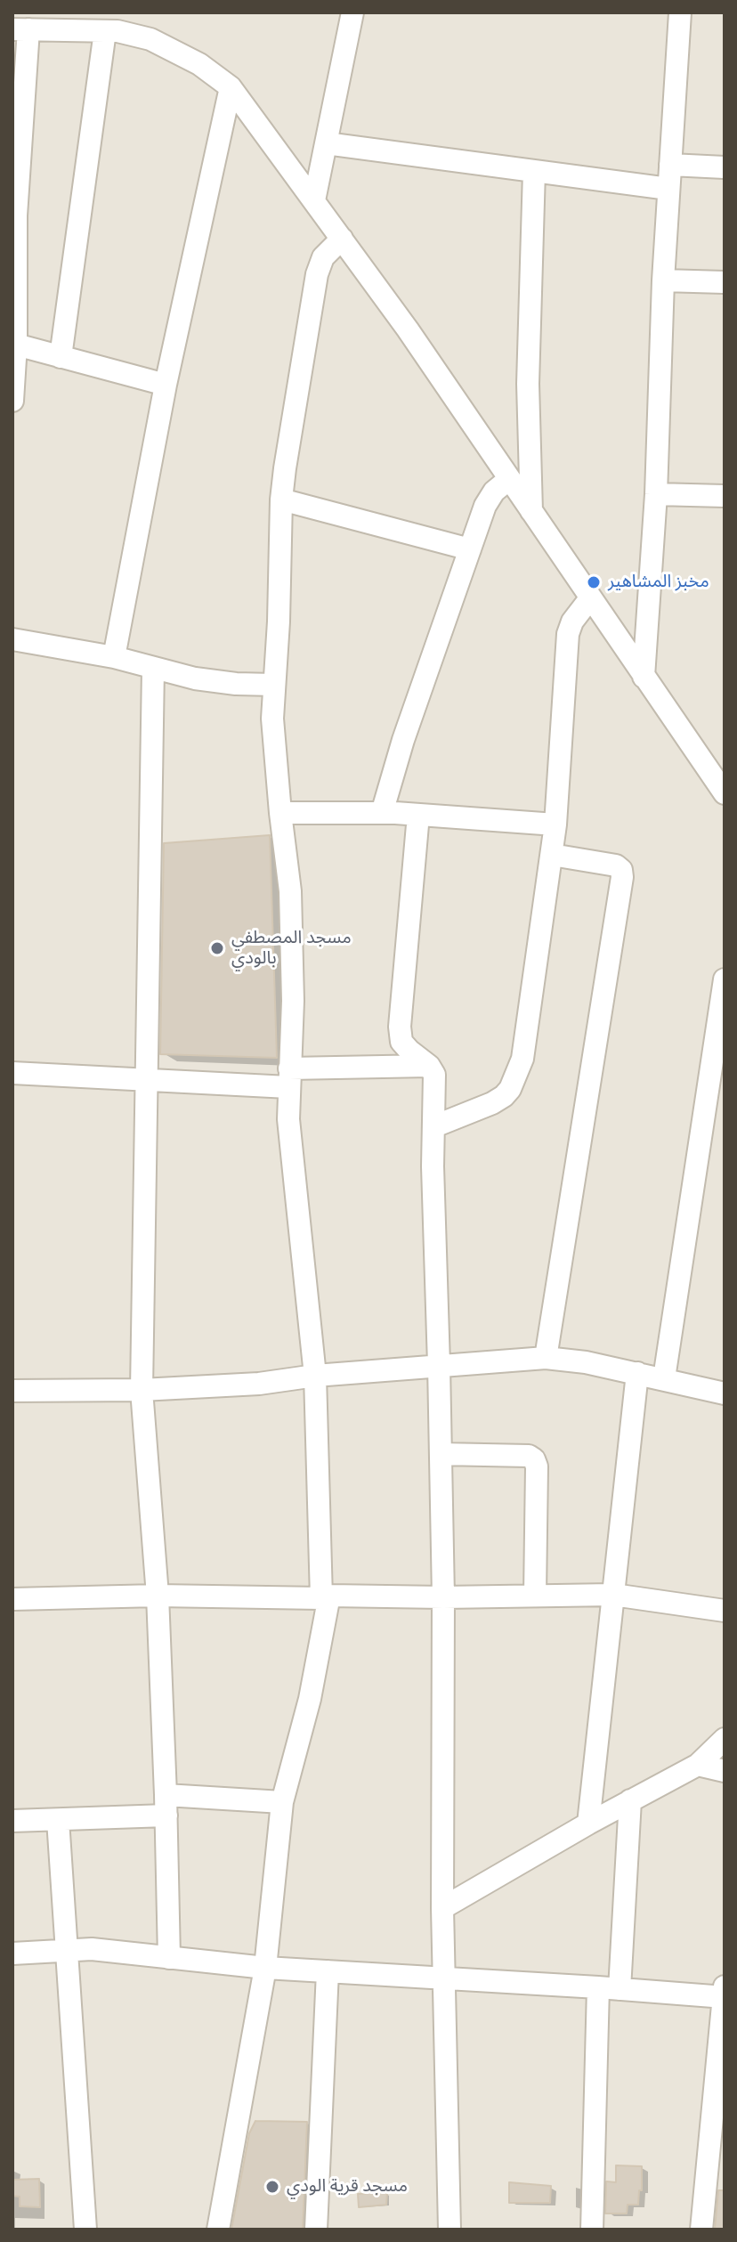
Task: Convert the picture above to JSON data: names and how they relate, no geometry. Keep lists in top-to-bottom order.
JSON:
{
  "places": ["مخبز المشاهير", "مسجد المصطفي بالودي", "مسجد قرية الودي"]
}
